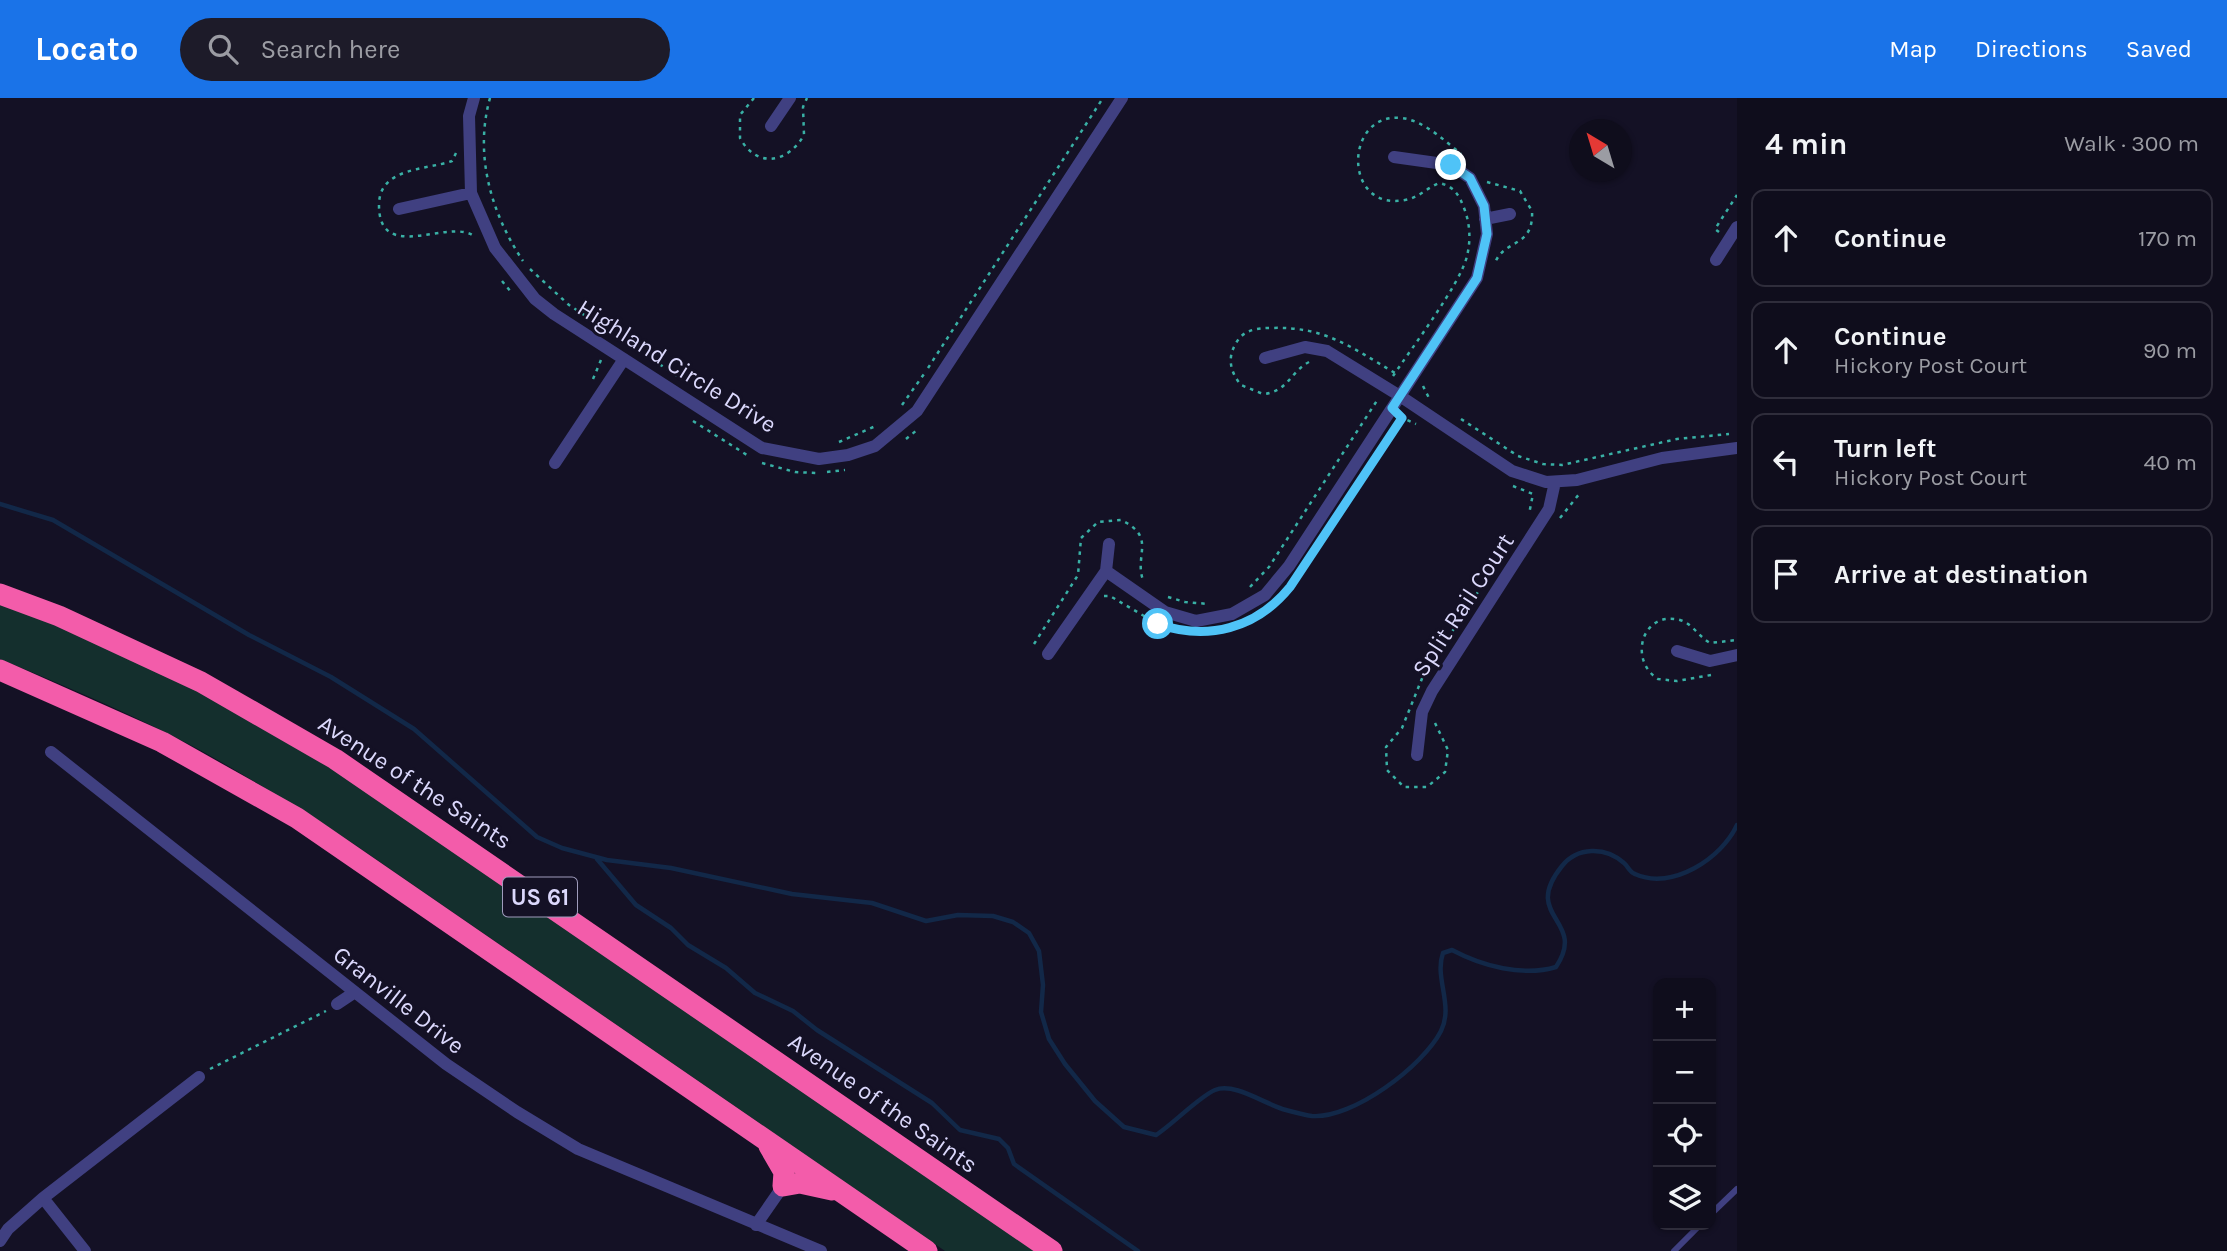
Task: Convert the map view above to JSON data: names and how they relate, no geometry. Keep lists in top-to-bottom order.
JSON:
{
  "streets": {
    "highway": ["Avenue of the Saints", "US 61"],
    "street": ["Highland Circle Drive", "Split Rail Court", "Granville Drive"]
  },
  "north": "top left",
  "page": {
    "header": "Locato",
    "search": "Search here",
    "nav": ["Map", "Directions", "Saved"],
    "heading": ["4 min", "Walk · 300 m"],
    "list": [
      ["Continue", "170 m"],
      ["Continue", "Hickory Post Court", "90 m"],
      ["Turn left", "Hickory Post Court", "40 m"],
      "Arrive at destination"
    ],
    "map_buttons": ["+", "−"]
  }
}
